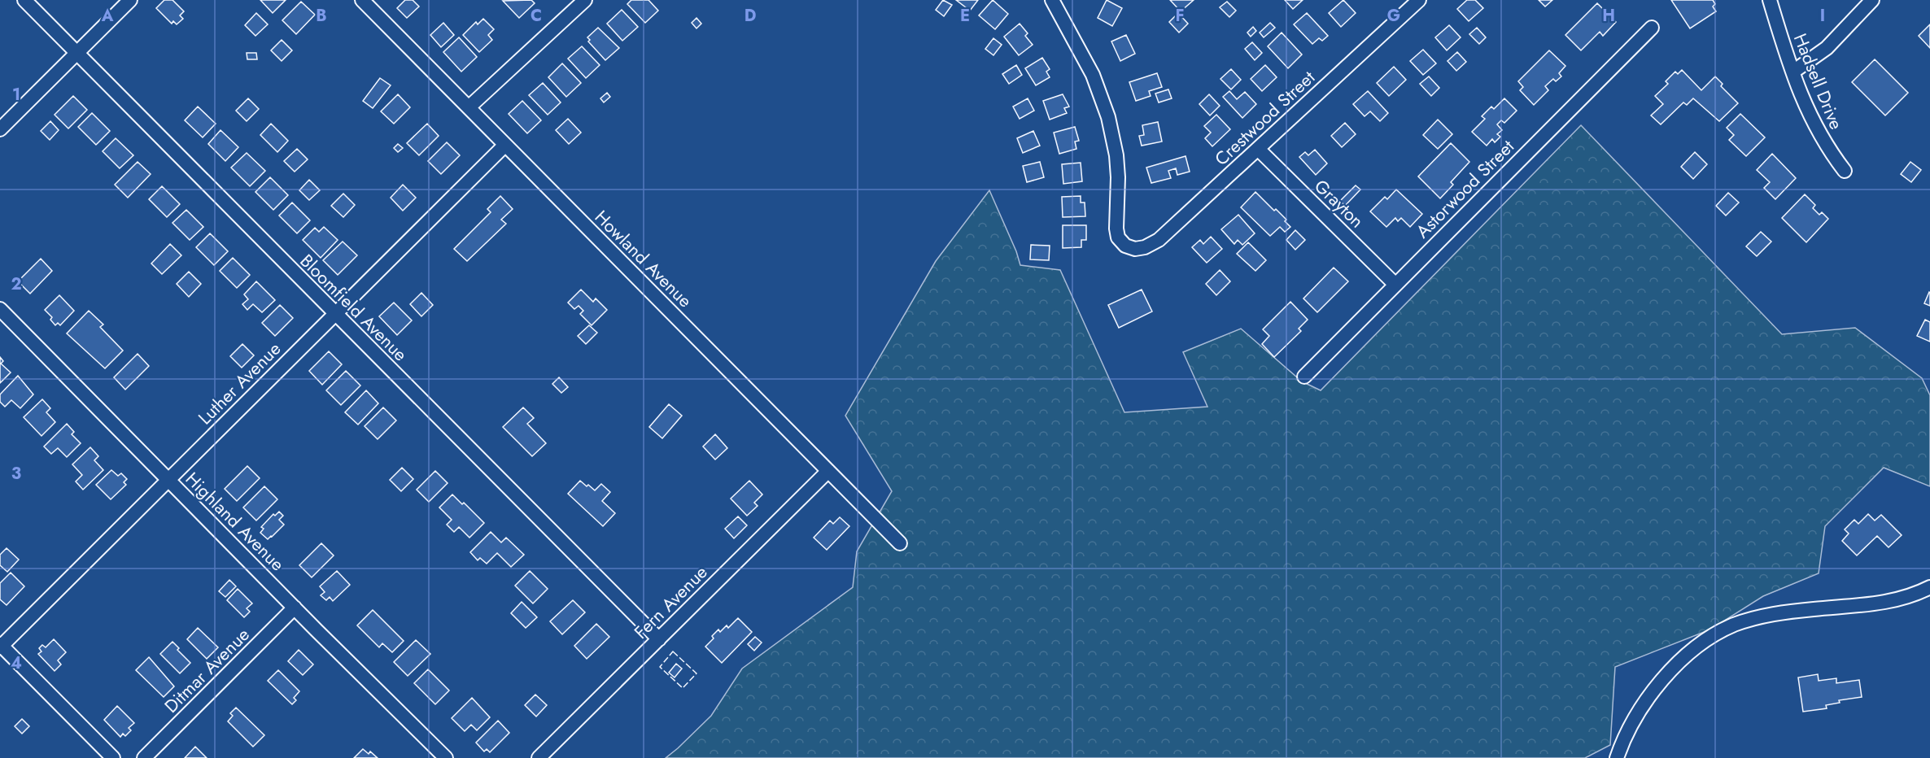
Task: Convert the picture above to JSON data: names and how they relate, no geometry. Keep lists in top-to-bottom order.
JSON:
{
  "streets": {
    "street": [
      "Hadsell Drive",
      "Crestwood Street",
      "Astorwood Street",
      "Grayton",
      "Howland Avenue",
      "Bloomfield Avenue",
      "Luther Avenue",
      "Highland Avenue",
      "Fern Avenue",
      "Ditmar Avenue"
    ]
  },
  "crossings": [
    ["Crestwood Street", "Grayton"],
    ["Astorwood Street", "Grayton"],
    ["Howland Avenue", "Luther Avenue"],
    ["Howland Avenue", "Fern Avenue"],
    ["Bloomfield Avenue", "Luther Avenue"],
    ["Bloomfield Avenue", "Fern Avenue"],
    ["Luther Avenue", "Highland Avenue"],
    ["Highland Avenue", "Ditmar Avenue"]
  ],
  "grid": {
    "columns": [
      "A",
      "B",
      "C",
      "D",
      "E",
      "F",
      "G",
      "H",
      "I"
    ],
    "rows": [
      "1",
      "2",
      "3",
      "4"
    ]
  }
}
